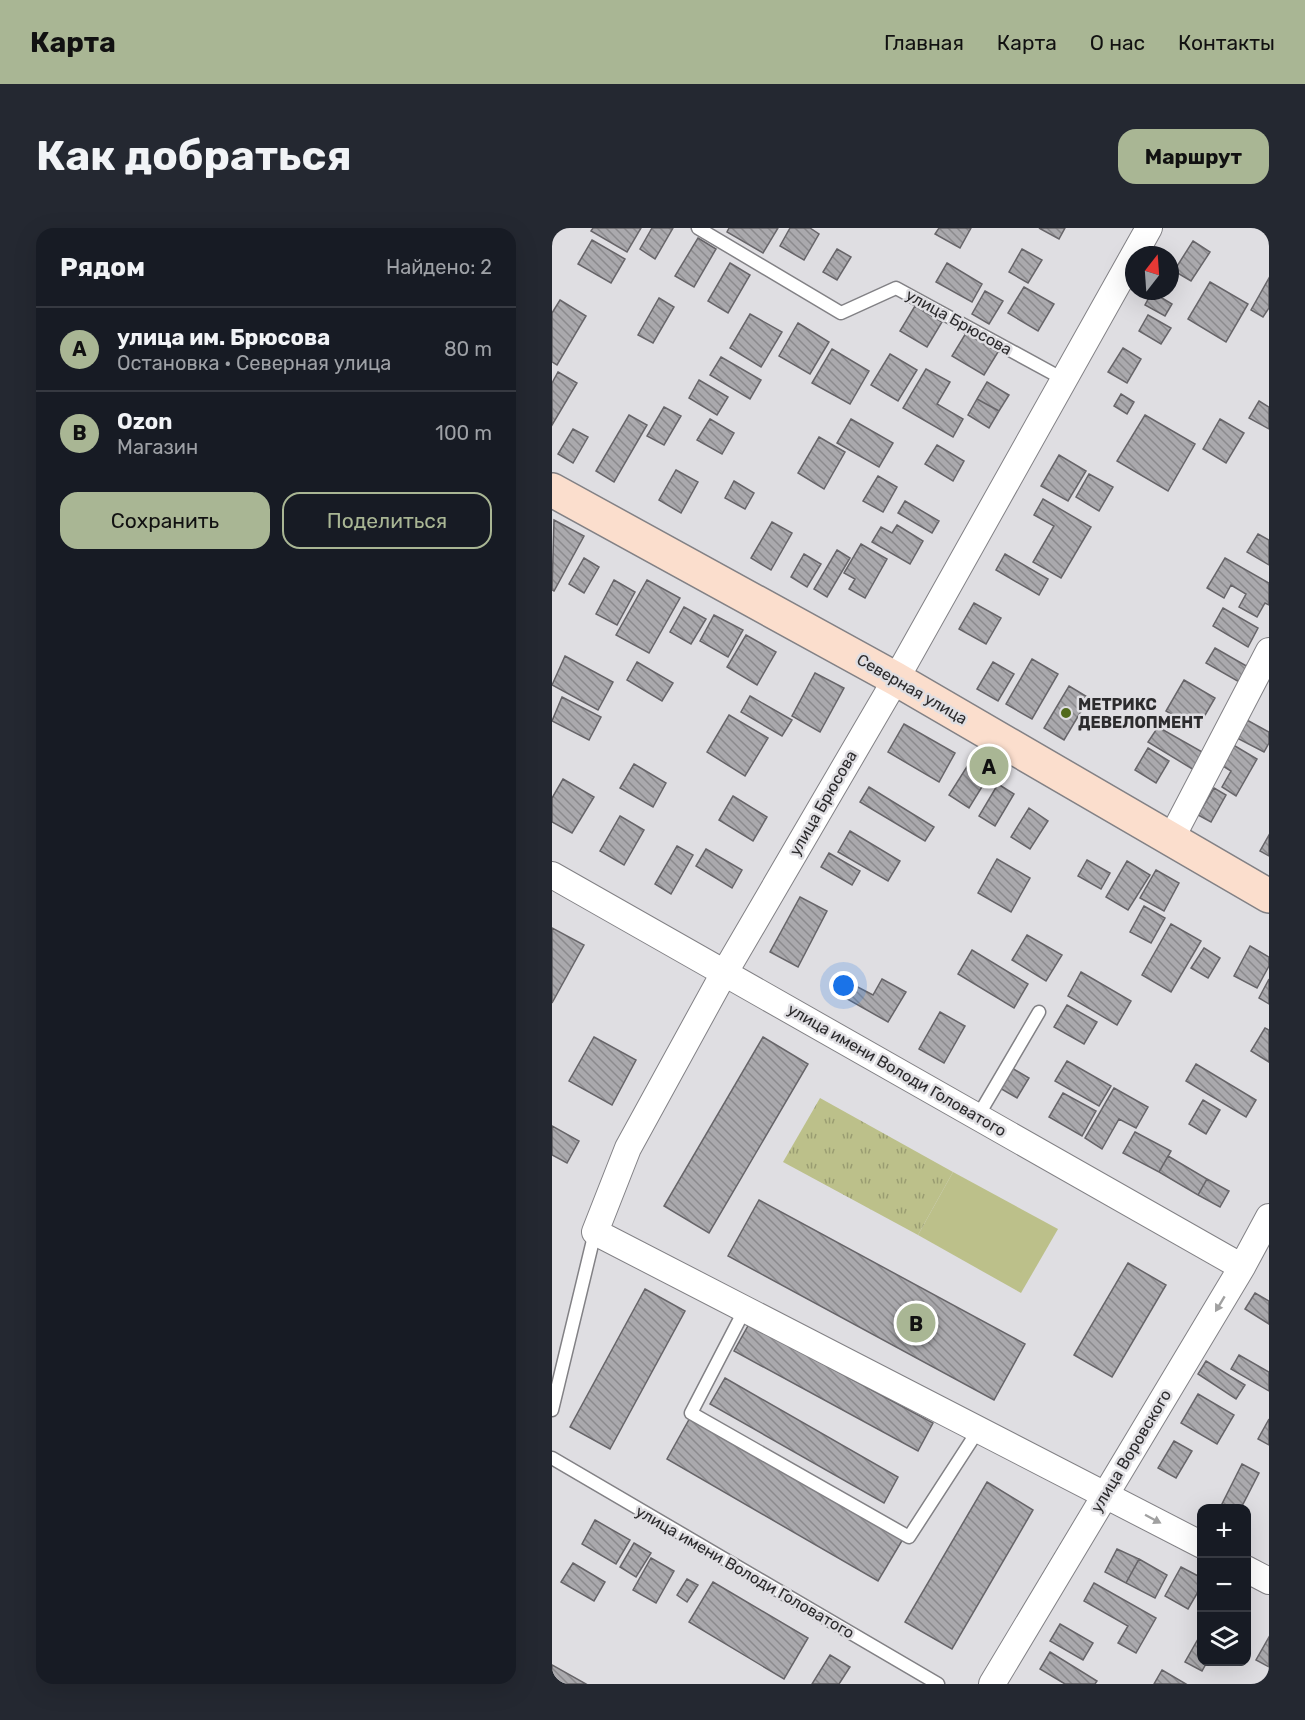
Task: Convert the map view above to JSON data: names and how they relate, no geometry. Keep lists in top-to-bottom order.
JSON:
{
  "streets": {
    "main road": ["Северная улица"],
    "street": ["улица Брюсова", "улица имени Володи Головатого", "улица Воровского"]
  },
  "crossings": [
    ["улица Брюсова", "Северная улица"],
    ["улица Брюсова", "улица имени Володи Головатого"],
    ["улица имени Володи Головатого", "улица Воровского"]
  ],
  "one_way": ["улица Воровского"],
  "places": ["МЕТРИКС ДЕВЕЛОПМЕНТ"],
  "north": "top",
  "page": {
    "header": "Карта",
    "nav": [
      "Главная",
      "Карта",
      "О нас",
      "Контакты"
    ],
    "buttons": [
      "Маршрут",
      ["Сохранить", "Поделиться"]
    ],
    "title": "Как добраться",
    "heading": ["Рядом", "Найдено: 2"],
    "list": [
      {
        "mark": "A",
        "name": "улица им. Брюсова",
        "note": "Остановка · Северная улица",
        "value": "80 m"
      },
      {
        "mark": "B",
        "name": "Ozon",
        "note": "Магазин",
        "value": "100 m"
      }
    ],
    "pins": ["A", "B"],
    "map_buttons": ["+", "−"]
  }
}
